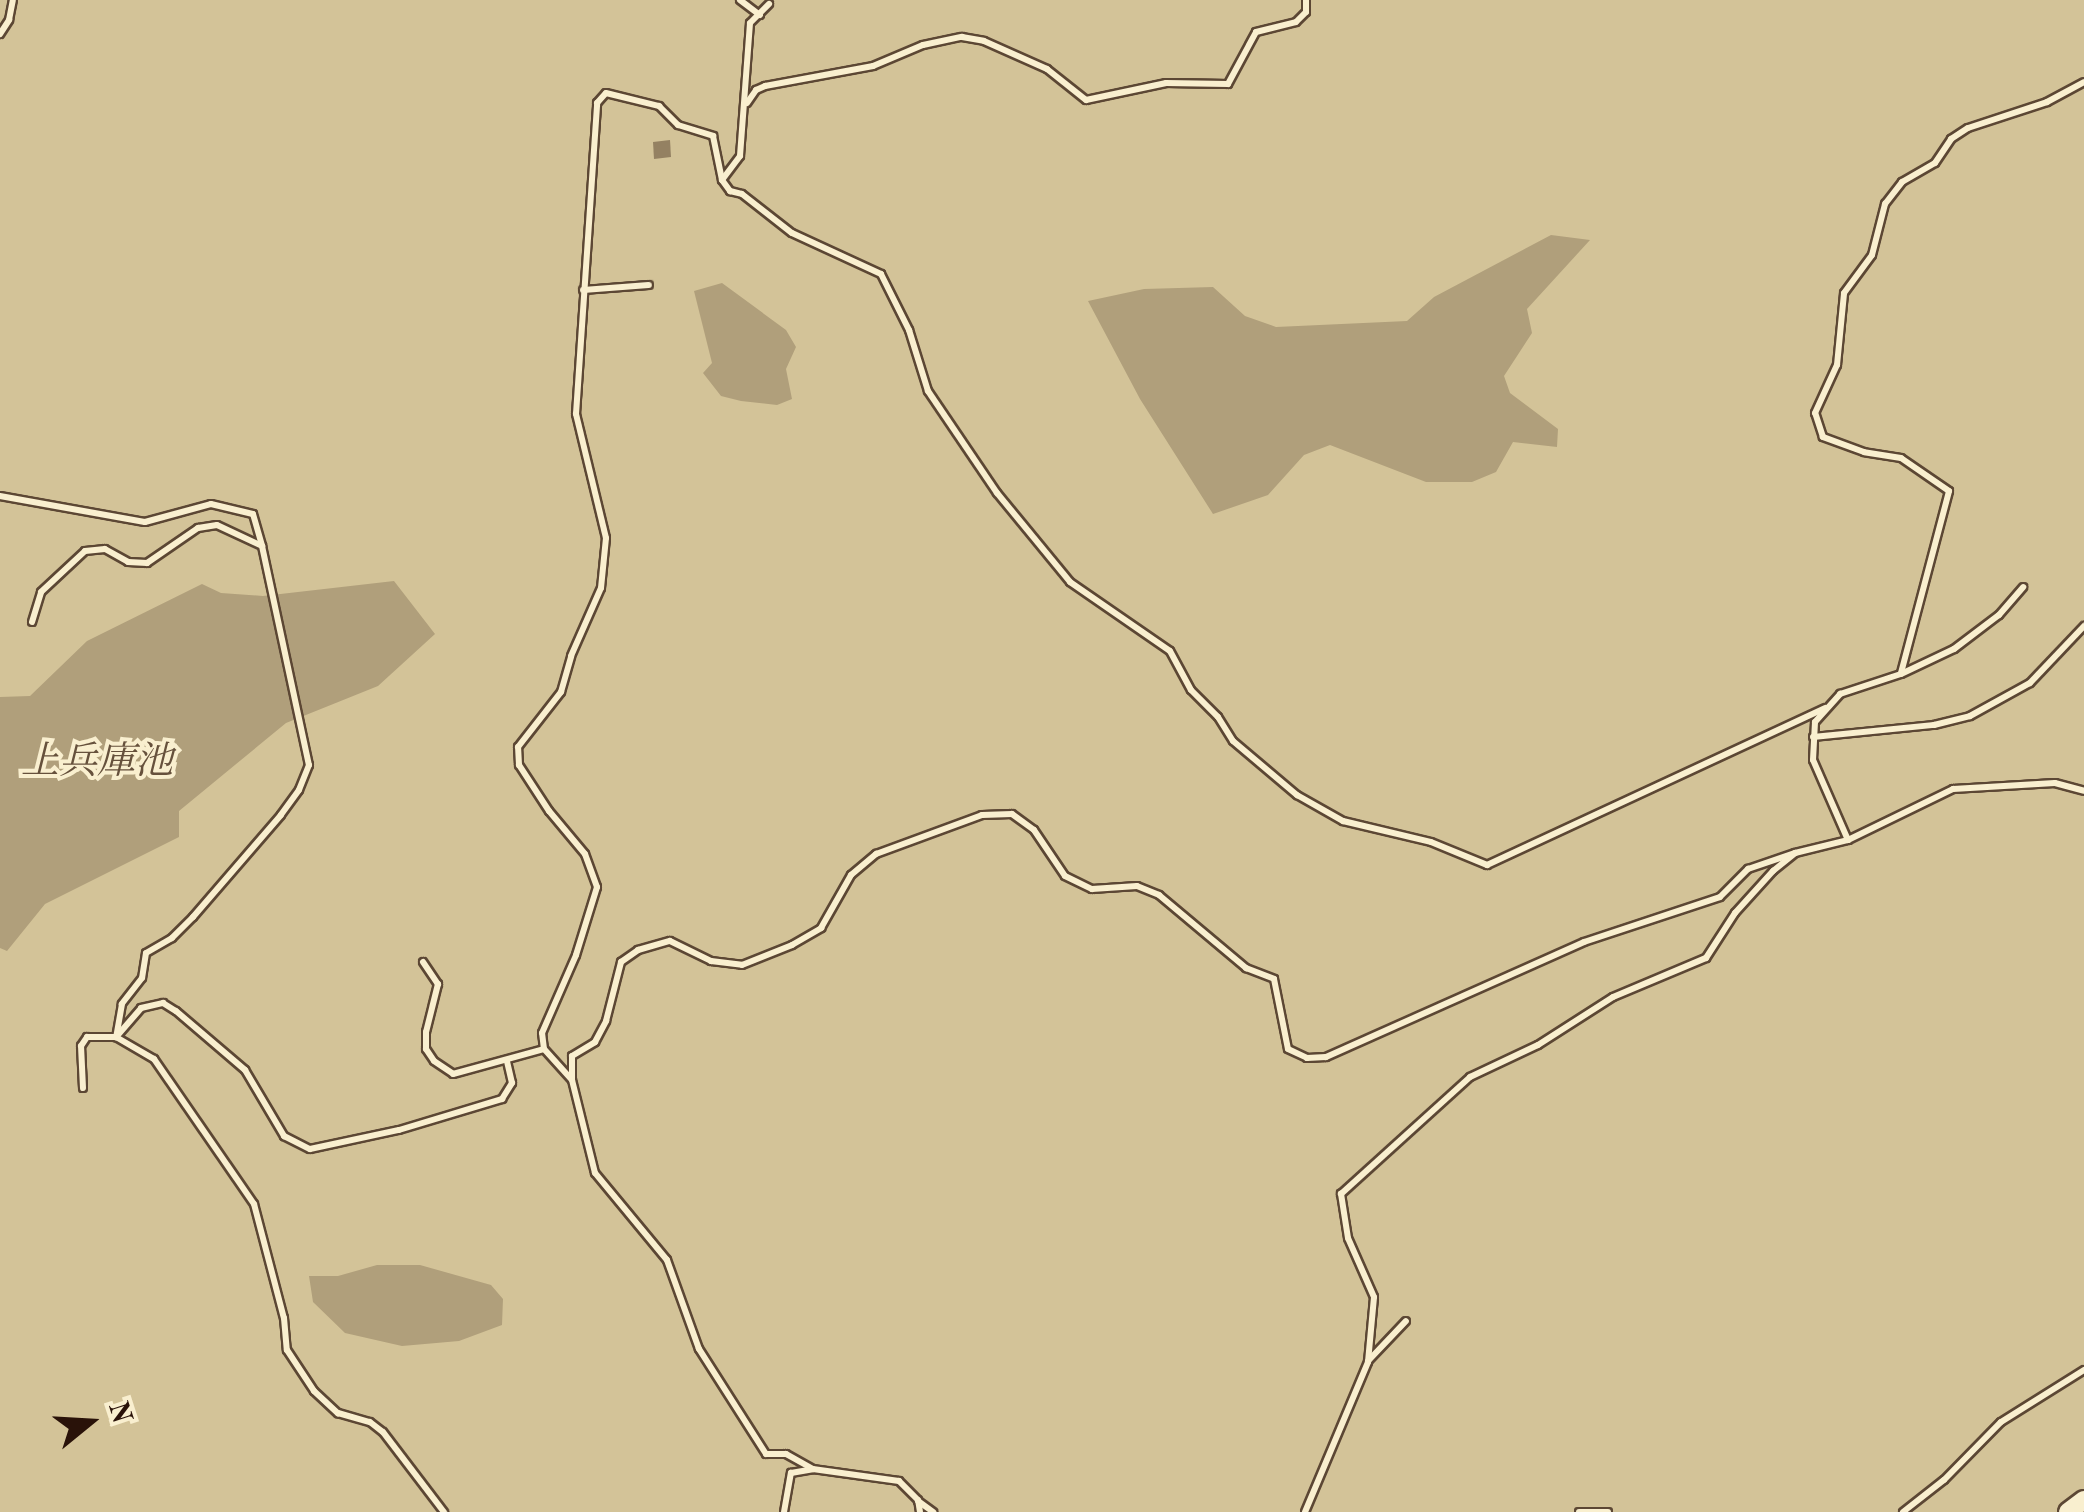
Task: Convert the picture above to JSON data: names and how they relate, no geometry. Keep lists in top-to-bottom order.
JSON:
{
  "water": ["上兵庫池"],
  "north": "right"
}
